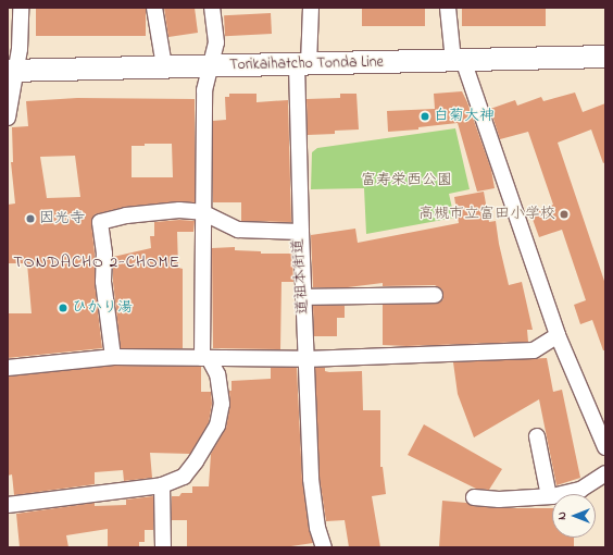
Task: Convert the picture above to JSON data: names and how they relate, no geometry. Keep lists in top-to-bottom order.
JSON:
{
  "streets": {
    "main road": ["Torikaihatcho Tonda Line"],
    "street": ["道祖本街道"]
  },
  "districts": ["TONDACHO 2-CHOME"],
  "parks": ["富寿栄西公園"],
  "places": [
    "白菊大神",
    "高槻市立富田小学校",
    "因光寺",
    "ひかり湯"
  ],
  "north": "left"
}
